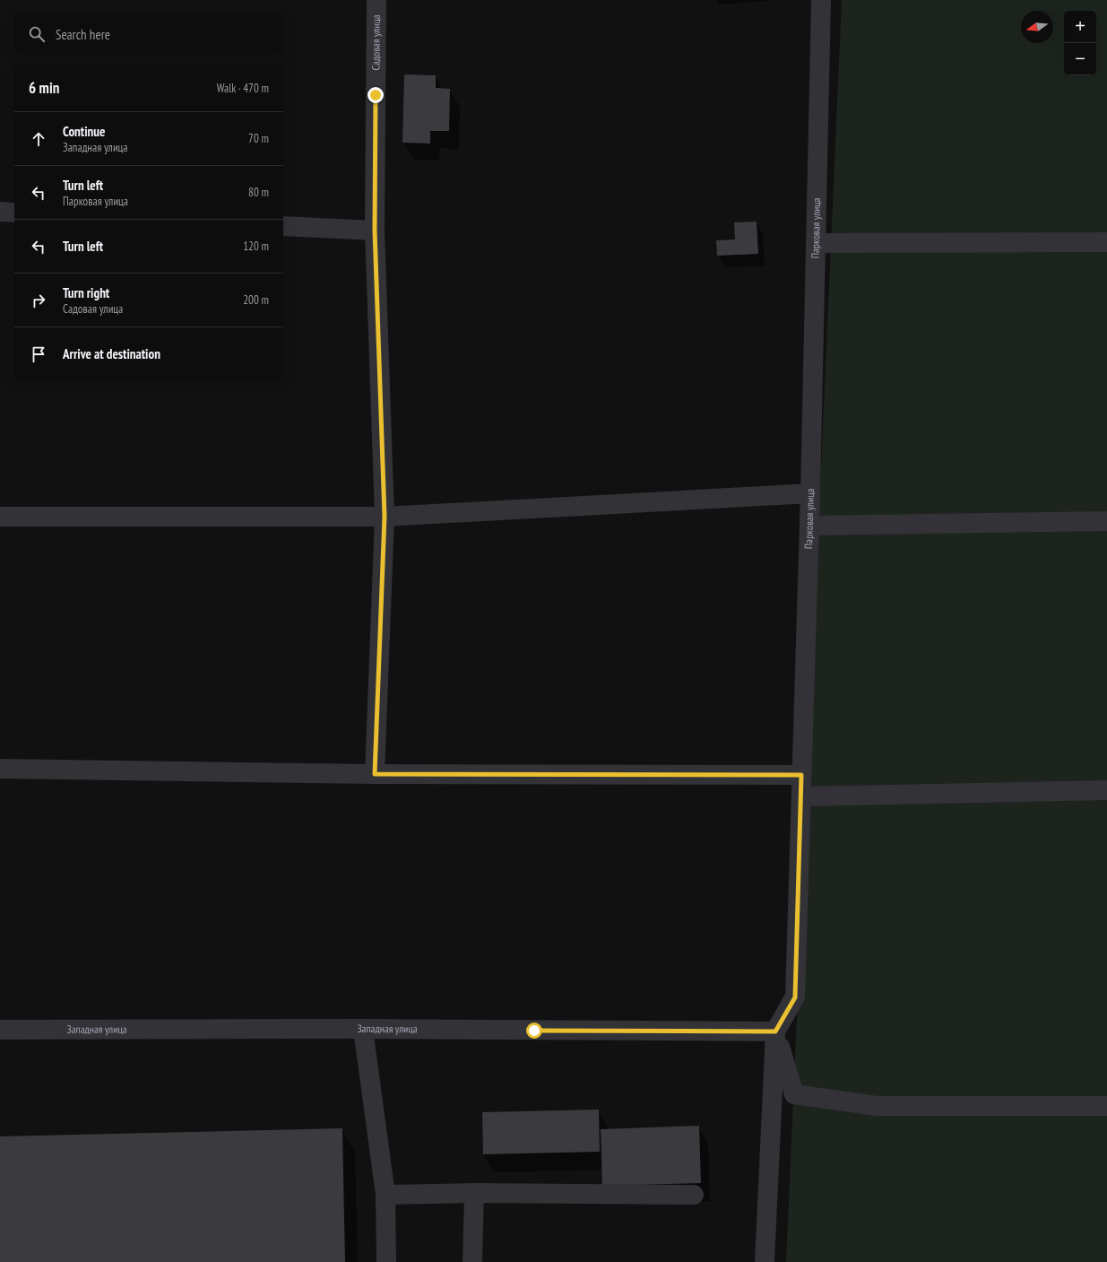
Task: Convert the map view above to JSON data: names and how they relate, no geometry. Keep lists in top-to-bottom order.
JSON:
{
  "streets": {
    "street": ["Садовая улица", "Парковая улица", "Западная улица"]
  },
  "crossings": [
    ["Парковая улица", "Западная улица"]
  ],
  "north": "left",
  "page": {
    "map_buttons": ["+", "−"],
    "search": "Search here",
    "heading": ["6 min", "Walk · 470 m"],
    "list": [
      ["Continue", "Западная улица", "70 m"],
      ["Turn left", "Парковая улица", "80 m"],
      ["Turn left", "120 m"],
      ["Turn right", "Садовая улица", "200 m"],
      "Arrive at destination"
    ]
  }
}
